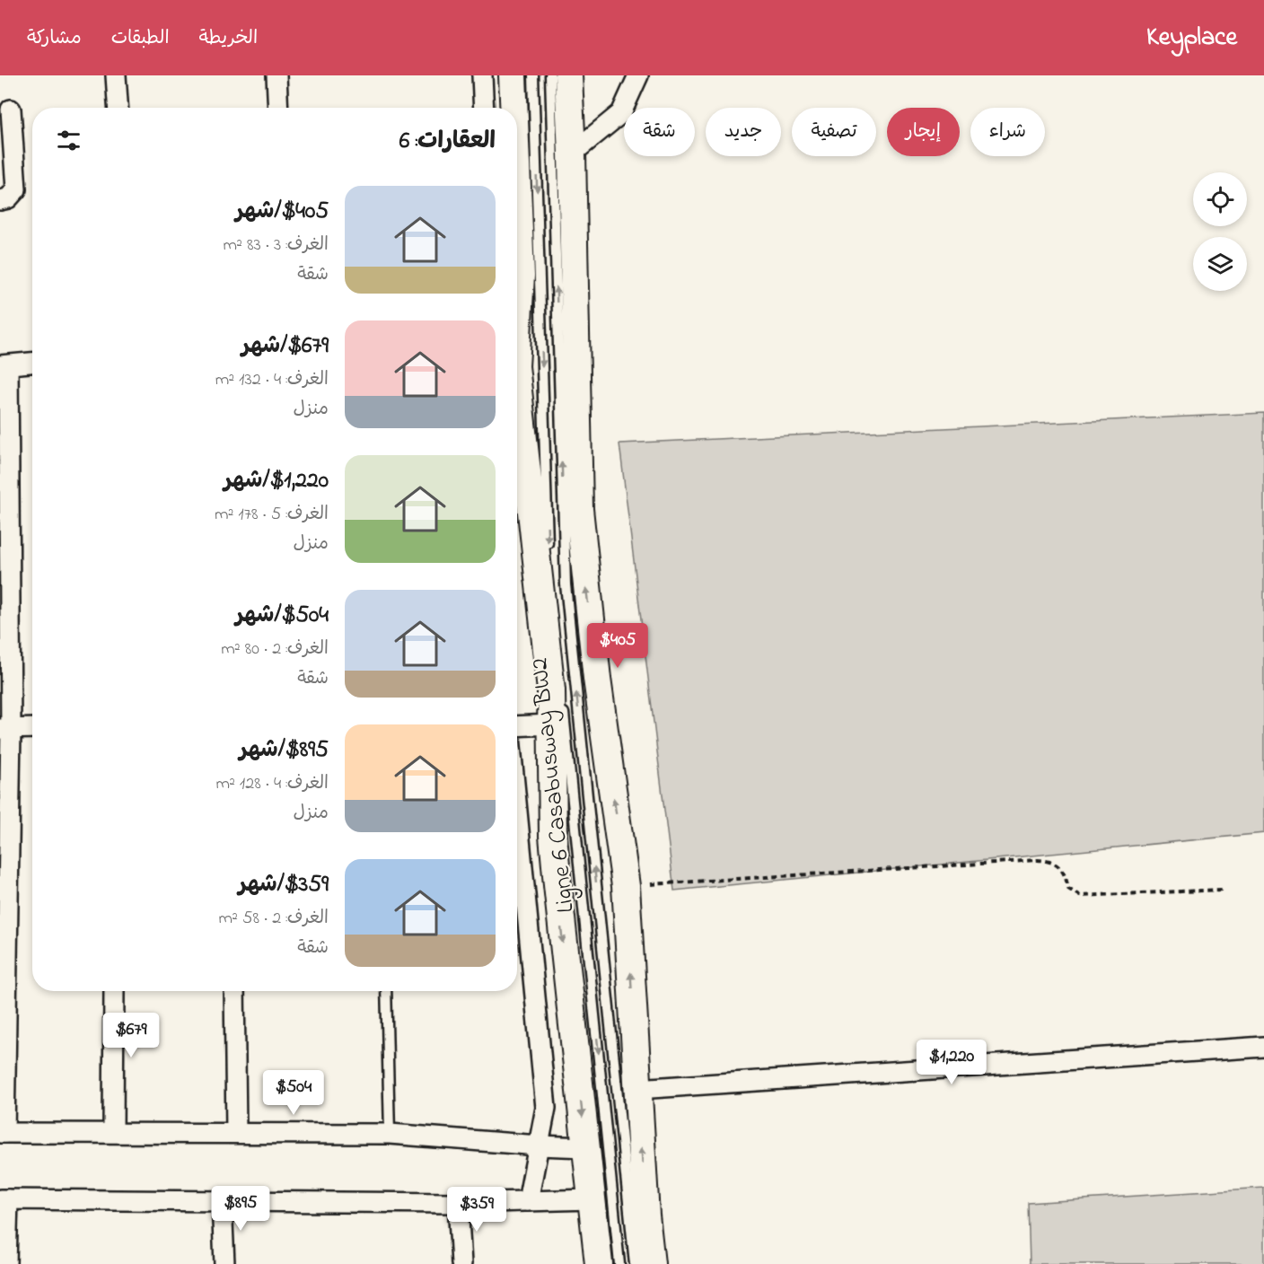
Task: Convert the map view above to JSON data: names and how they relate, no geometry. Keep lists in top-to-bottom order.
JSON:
{
  "streets": {
    "lane": ["Ligne 6 Casabusway BW2"]
  },
  "page": {
    "header": "Keyplace",
    "nav": ["الخريطة", "الطبقات", "مشاركة"],
    "chip": [
      "شراء",
      "إيجار",
      "تصفية",
      "جديد",
      "شقة"
    ],
    "heading": "العقارات: 6",
    "list": [
      {
        "name": "$405/شهر",
        "note": "الغرف: 3 · 83 m² · شقة"
      },
      {
        "name": "$679/شهر",
        "note": "الغرف: 4 · 132 m² · منزل"
      },
      {
        "name": "$1,220/شهر",
        "note": "الغرف: 5 · 178 m² · منزل"
      },
      {
        "name": "$504/شهر",
        "note": "الغرف: 2 · 80 m² · شقة"
      },
      {
        "name": "$895/شهر",
        "note": "الغرف: 4 · 128 m² · منزل"
      },
      {
        "name": "$359/شهر",
        "note": "الغرف: 2 · 58 m² · شقة"
      }
    ],
    "price": [
      "$405",
      "$679",
      "$1,220",
      "$504",
      "$895",
      "$359"
    ]
  }
}
